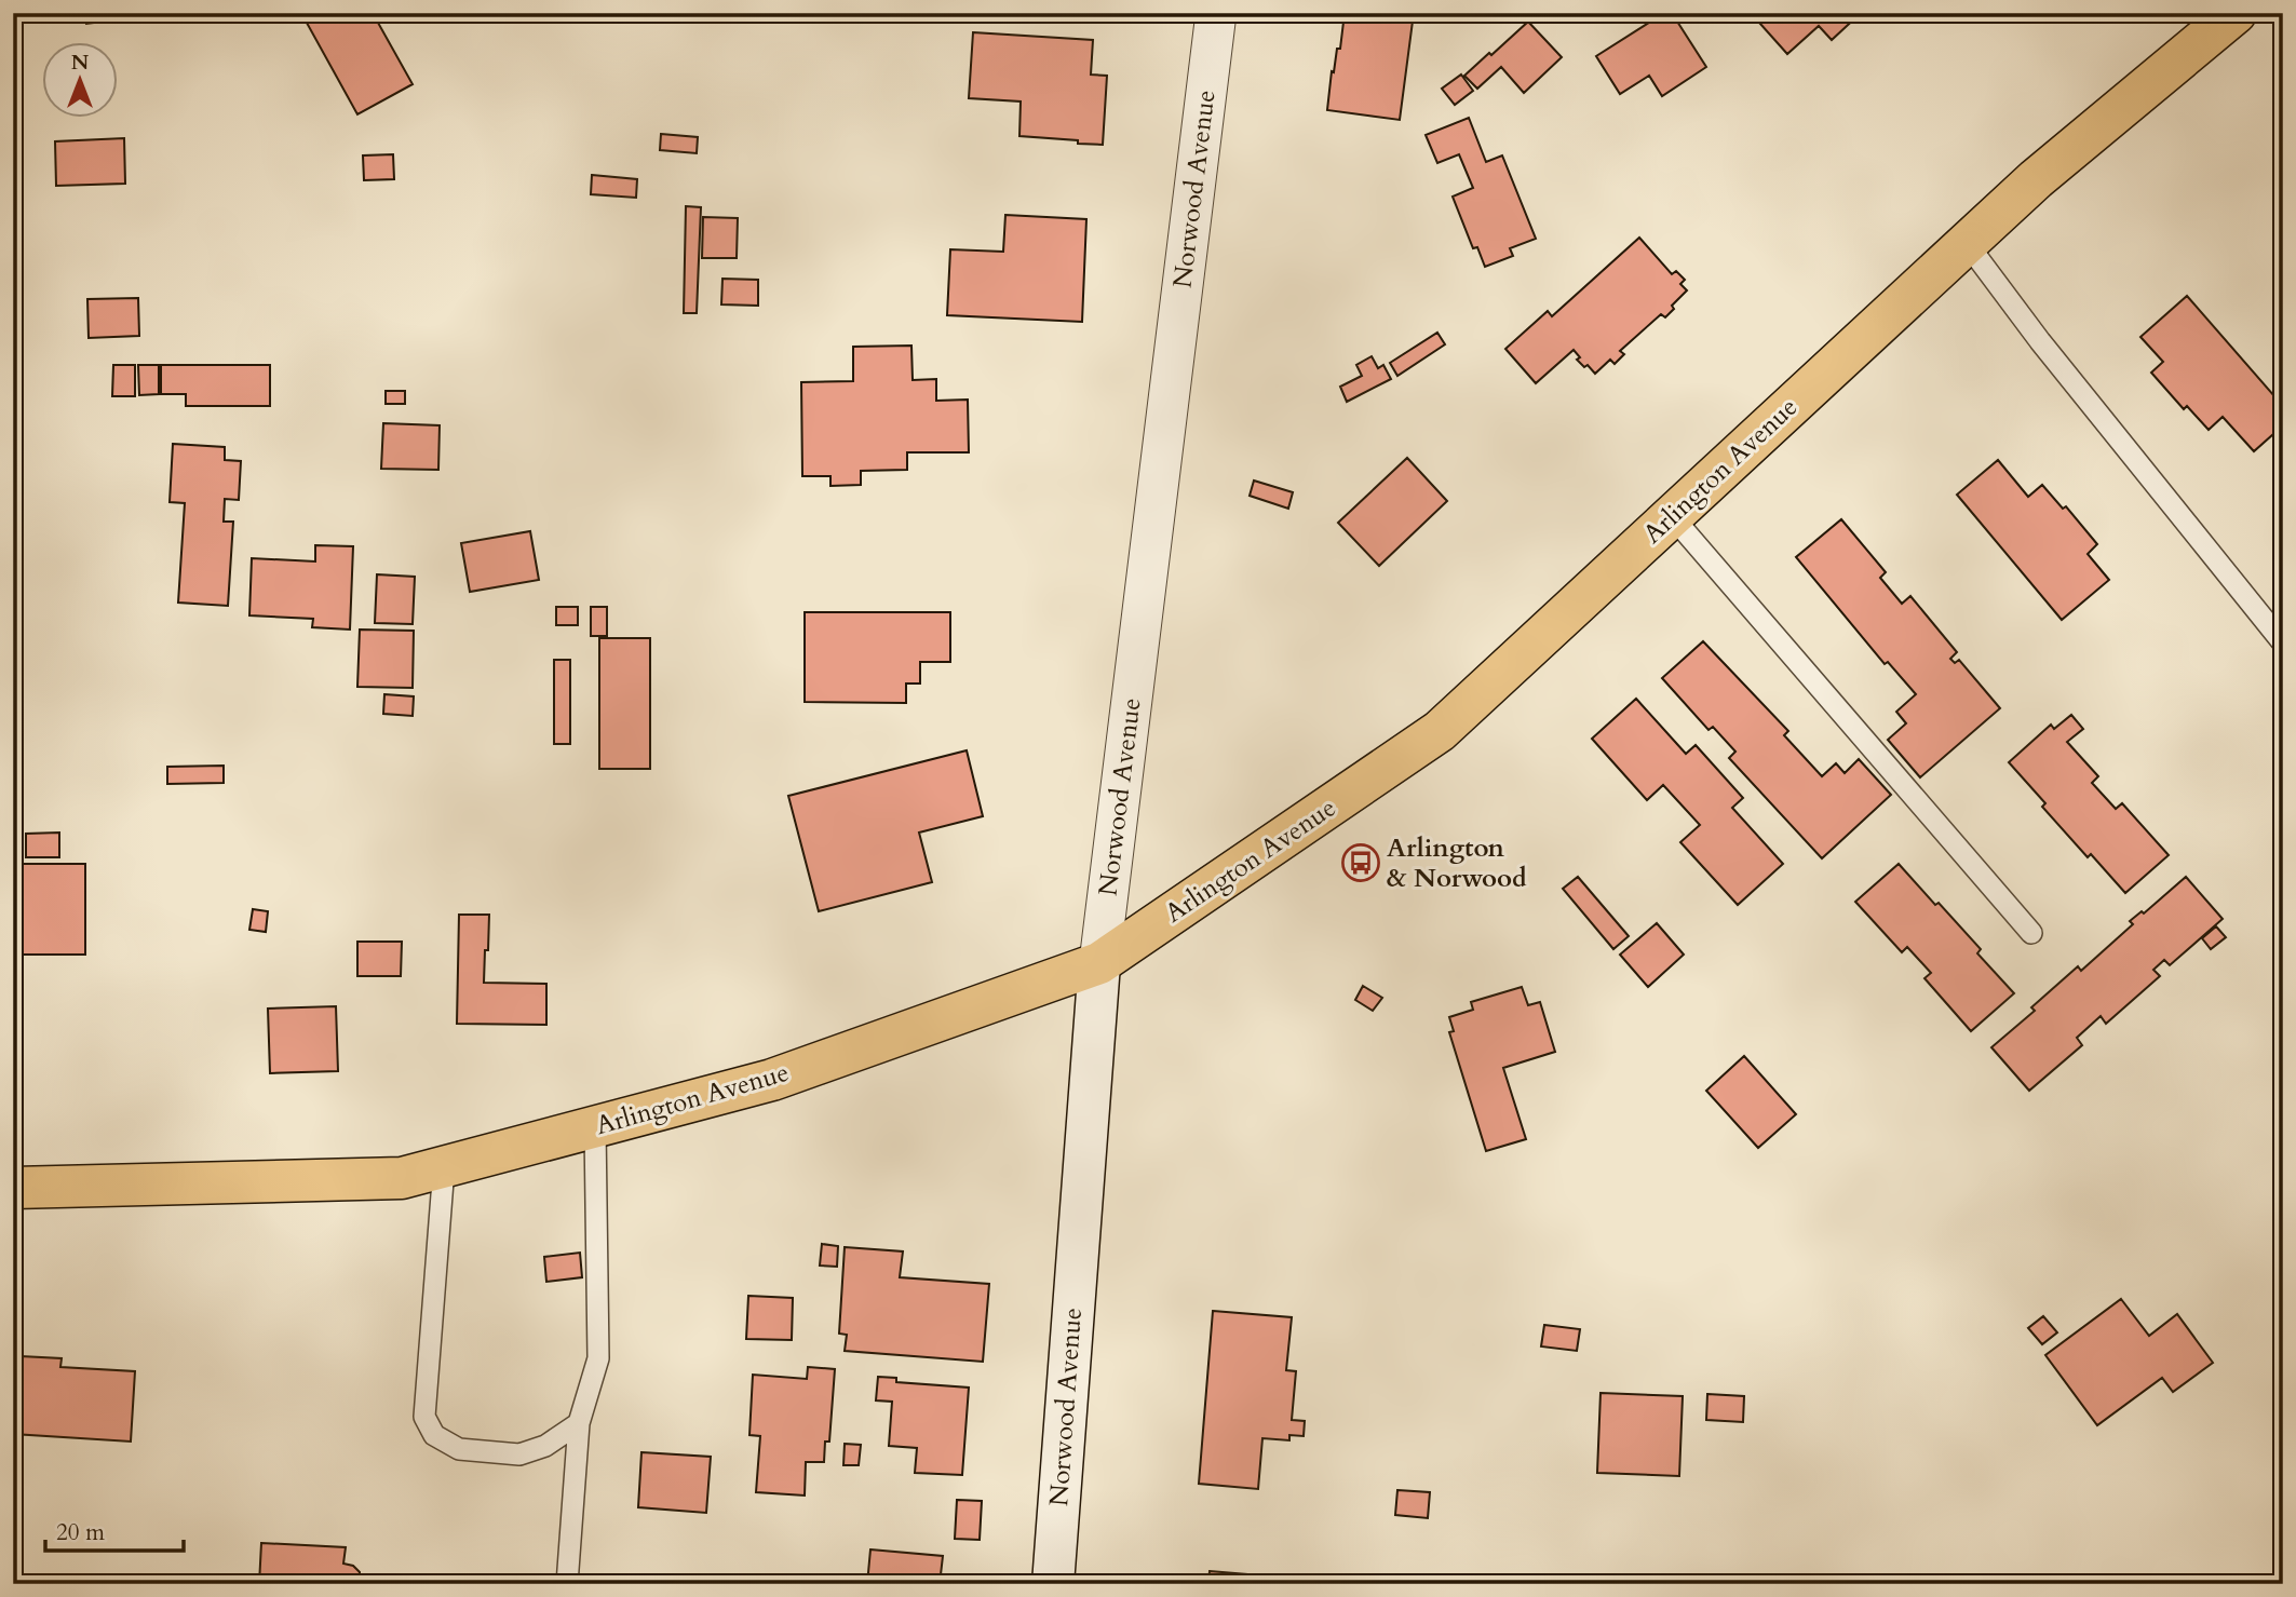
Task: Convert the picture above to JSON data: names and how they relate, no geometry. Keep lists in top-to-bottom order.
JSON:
{
  "streets": {
    "main road": ["Arlington Avenue"],
    "street": ["Norwood Avenue"]
  },
  "crossings": [
    ["Norwood Avenue", "Arlington Avenue"]
  ],
  "places": {
    "bus stop": ["Arlington & Norwood"]
  },
  "scale_bar": "20 m",
  "north": "top"
}
